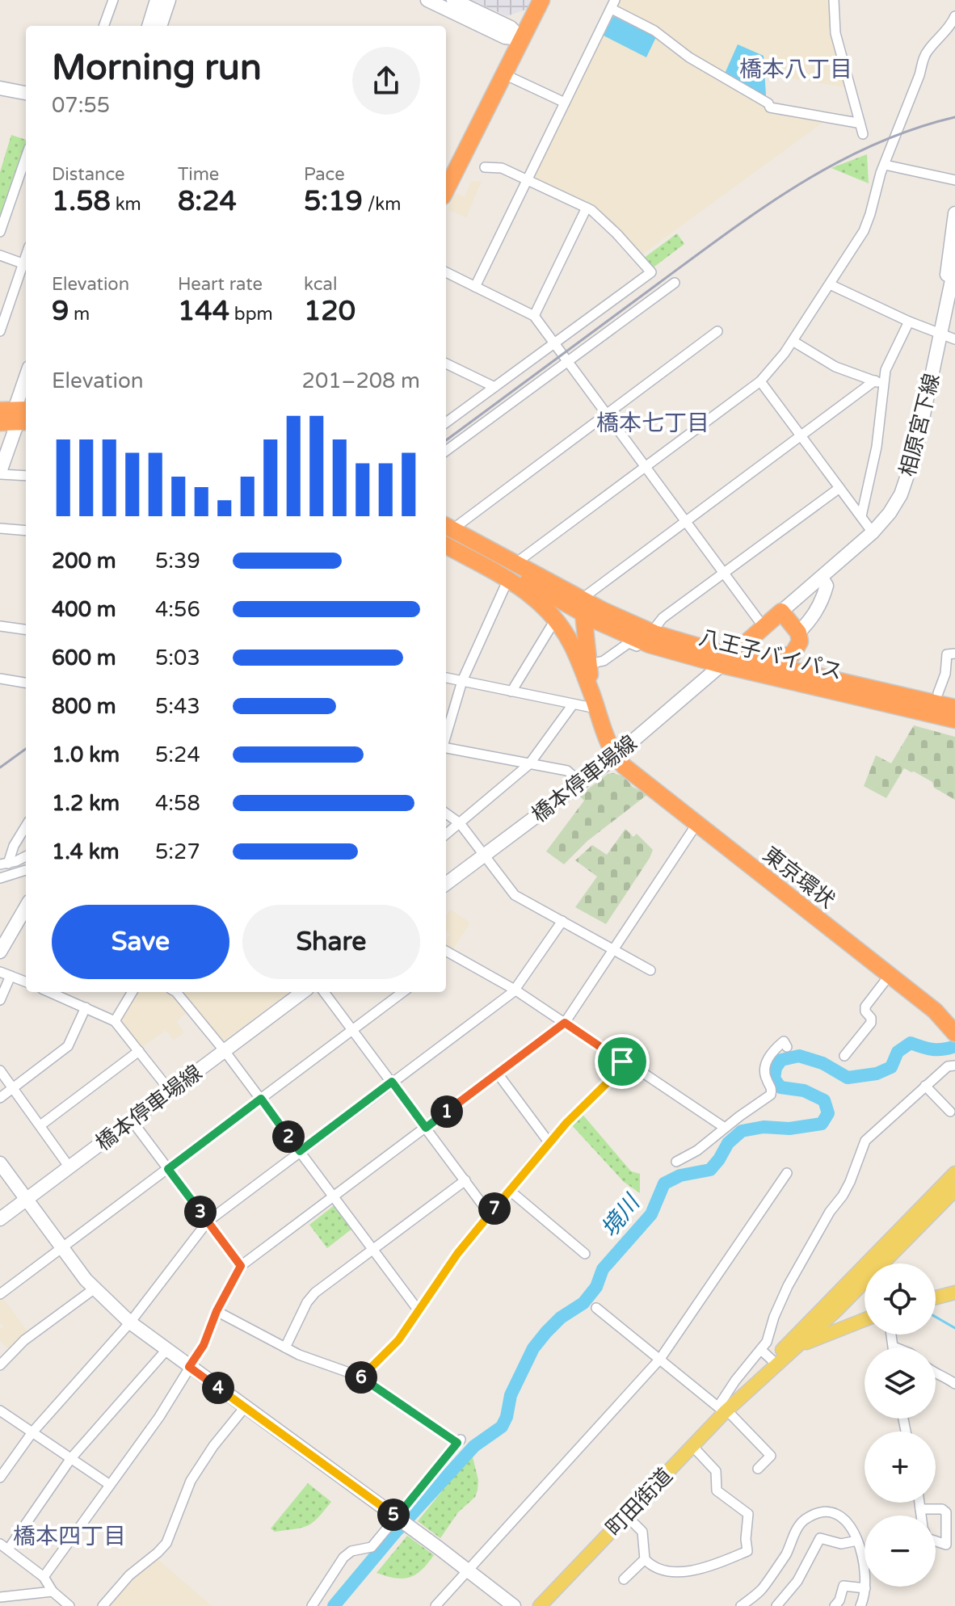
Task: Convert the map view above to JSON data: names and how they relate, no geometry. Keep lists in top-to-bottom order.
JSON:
{
  "streets": {
    "highway": ["八王子バイパス", "東京環状"],
    "main road": ["町田街道"],
    "street": ["相原宮下線", "橋本停車場線"]
  },
  "crossings": [
    ["八王子バイパス", "橋本停車場線"],
    ["橋本停車場線", "東京環状"]
  ],
  "districts": ["橋本八丁目", "橋本七丁目", "橋本四丁目"],
  "water": ["境川"],
  "page": {
    "heading": ["Morning run", "07:55"],
    "stats": [
      ["Distance", "1.58 km"],
      ["Time", "8:24"],
      ["Pace", "5:19 /km"],
      ["Elevation", "9 m"],
      ["Heart rate", "144 bpm"],
      ["kcal", "120"]
    ],
    "chart": ["Elevation", "201–208 m"],
    "list": [
      {
        "name": "200 m",
        "note": "5:39"
      },
      {
        "name": "400 m",
        "note": "4:56"
      },
      {
        "name": "600 m",
        "note": "5:03"
      },
      {
        "name": "800 m",
        "note": "5:43"
      },
      {
        "name": "1.0 km",
        "note": "5:24"
      },
      {
        "name": "1.2 km",
        "note": "4:58"
      },
      {
        "name": "1.4 km",
        "note": "5:27"
      }
    ],
    "buttons": ["Save", "Share"],
    "pins": [
      "1",
      "2",
      "7",
      "3",
      "6",
      "4",
      "5"
    ],
    "map_buttons": ["+", "−"]
  }
}
